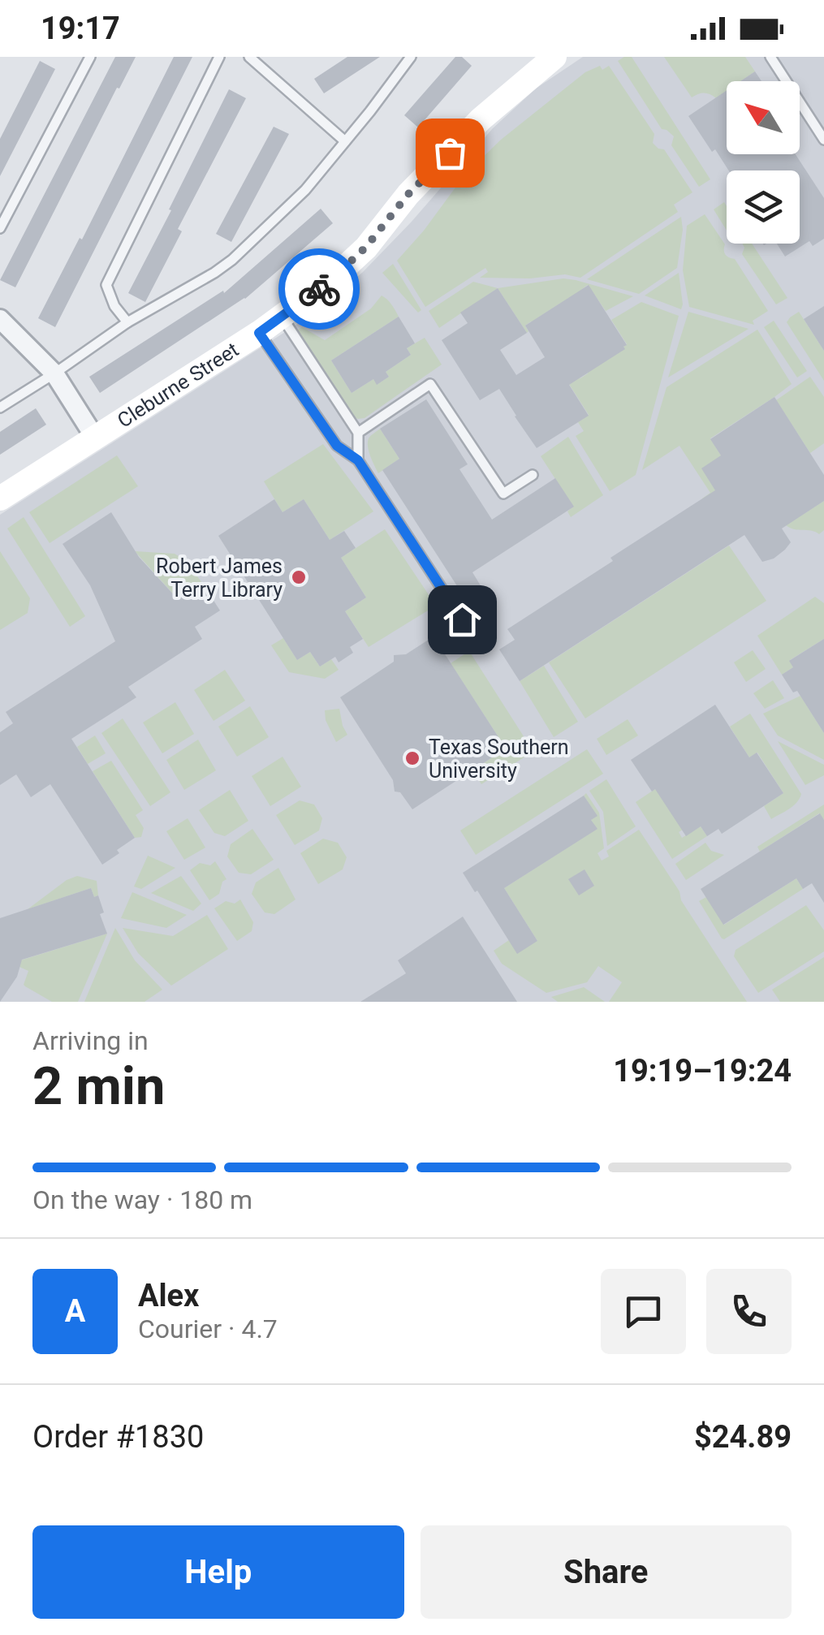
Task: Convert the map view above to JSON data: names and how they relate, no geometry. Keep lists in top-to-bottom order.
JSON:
{
  "streets": {
    "main road": ["Cleburne Street"]
  },
  "places": ["Robert James Terry Library", "Texas Southern University"],
  "north": "top left",
  "page": {
    "status": "19:17",
    "heading": ["2 min", "Arriving in", "19:19–19:24"],
    "panel": [
      "Alex",
      "Courier · 4.7",
      "Order #1830",
      "$24.89"
    ],
    "bar": "On the way · 180 m",
    "round": "A",
    "buttons": ["Help", "Share"]
  }
}
